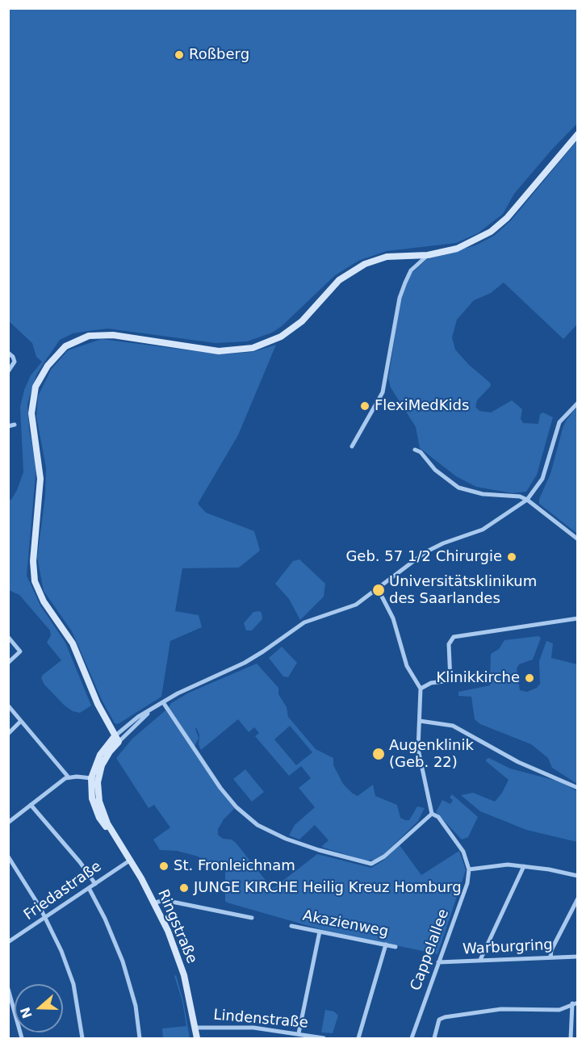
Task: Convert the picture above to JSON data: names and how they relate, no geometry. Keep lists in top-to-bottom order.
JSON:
{
  "streets": {
    "street": [
      "Friedastraße",
      "Akazienweg",
      "Ringstraße",
      "Warburgring",
      "Cappelallee",
      "Lindenstraße"
    ]
  },
  "crossings": [
    ["Friedastraße", "Ringstraße"],
    ["Ringstraße", "Lindenstraße"],
    ["Warburgring", "Cappelallee"]
  ],
  "places": [
    "Roßberg",
    "FlexiMedKids",
    "Geb. 57 1/2 Chirurgie",
    "Universitätsklinikum des Saarlandes",
    "Klinikkirche",
    "Augenklinik (Geb. 22)",
    "St. Fronleichnam",
    "JUNGE KIRCHE Heilig Kreuz Homburg"
  ],
  "north": "left"
}
